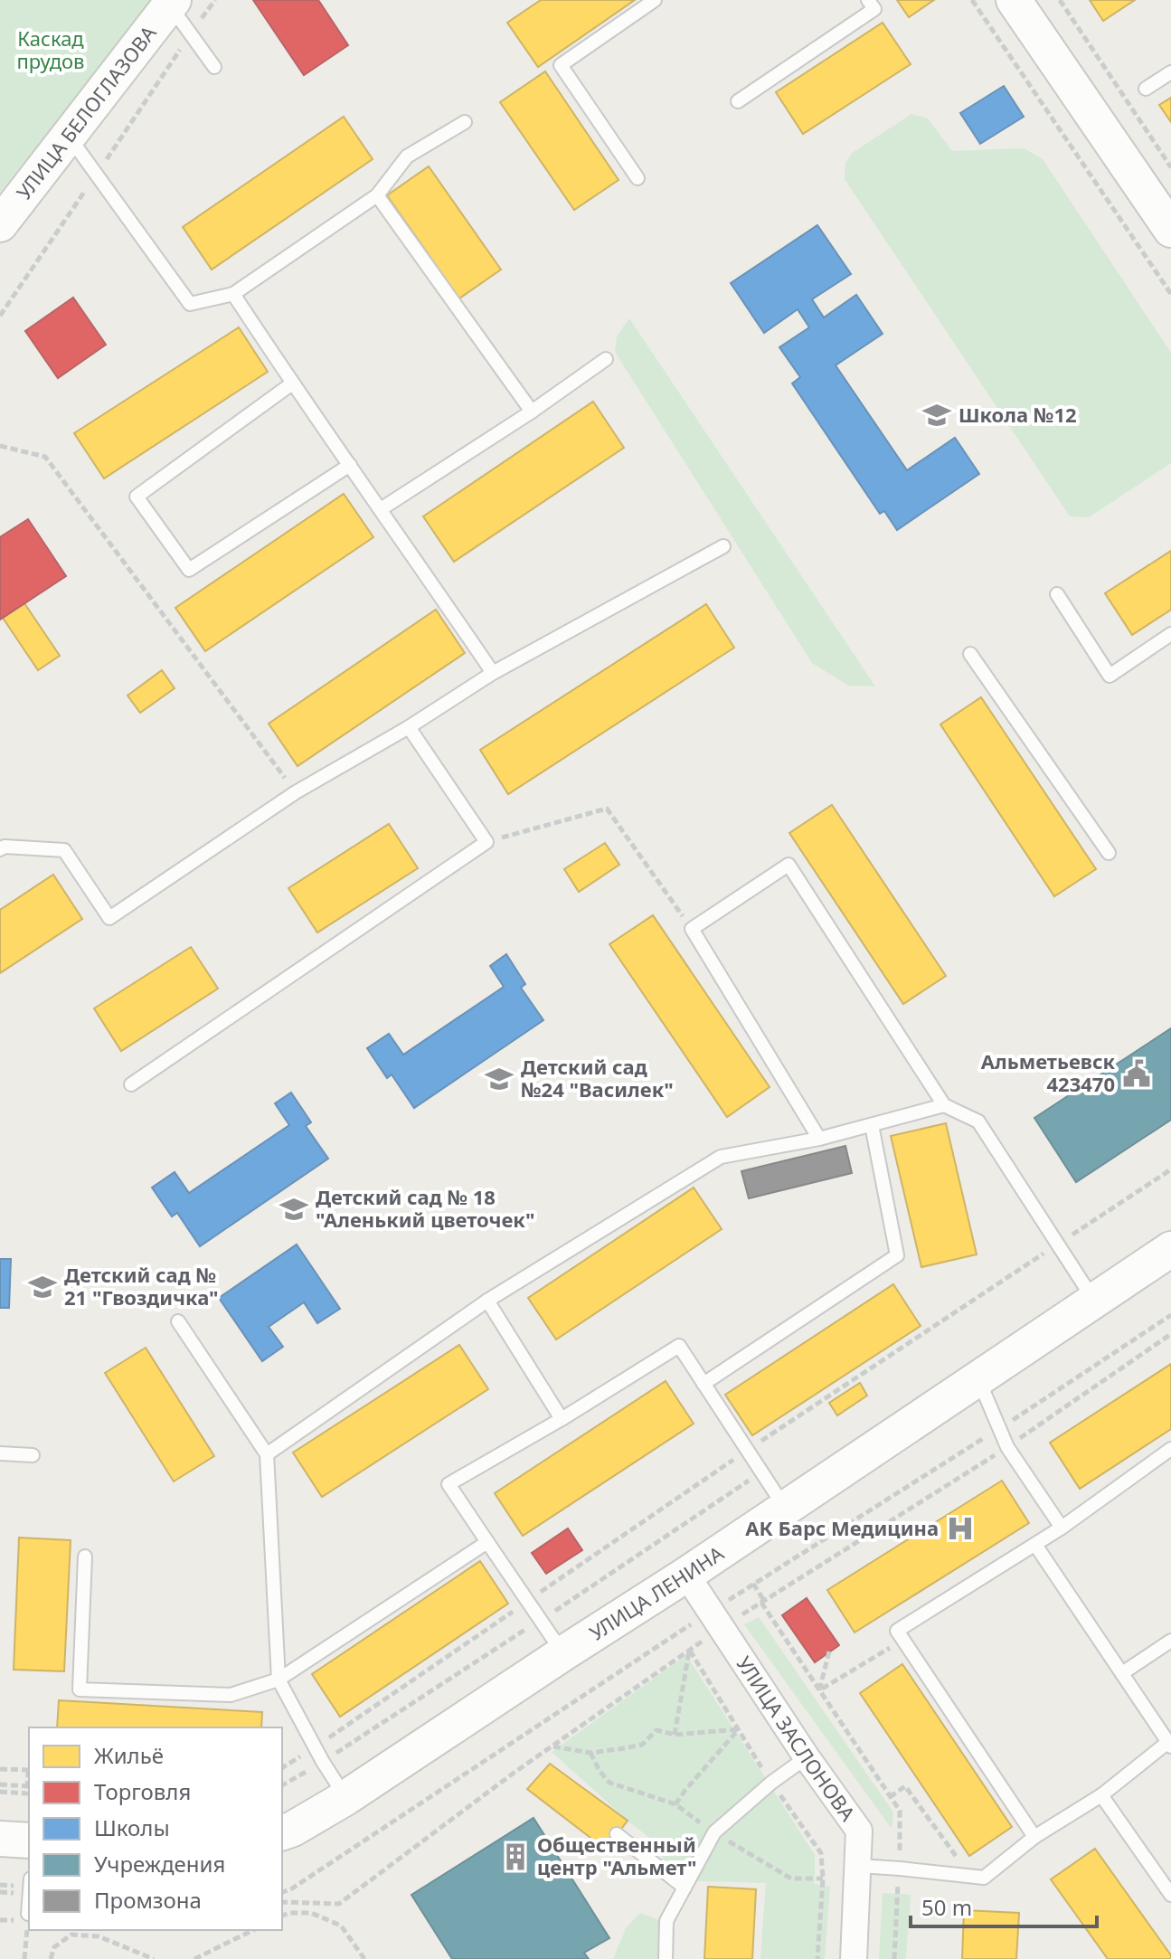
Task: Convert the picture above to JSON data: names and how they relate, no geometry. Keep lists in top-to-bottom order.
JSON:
{
  "streets": {
    "main road": ["УЛИЦА БЕЛОГЛАЗОВА", "УЛИЦА ЛЕНИНА"],
    "street": ["УЛИЦА ЗАСЛОНОВА"]
  },
  "crossings": [
    ["УЛИЦА ЛЕНИНА", "УЛИЦА ЗАСЛОНОВА"]
  ],
  "parks": ["Каскад прудов"],
  "places": {
    "school or university": [
      "Школа №12",
      "Детский сад №24 \"Василек\"",
      "Детский сад № 18 \"Аленький цветочек\"",
      "Детский сад № 21 \"Гвоздичка\""
    ],
    "public building": ["Альметьевск 423470"],
    "hospital": ["АК Барс Медицина"],
    "building": ["Общественный центр \"Альмет\""]
  },
  "legend": [
    "Жильё",
    "Торговля",
    "Школы",
    "Учреждения",
    "Промзона"
  ],
  "scale_bar": "50 m"
}
